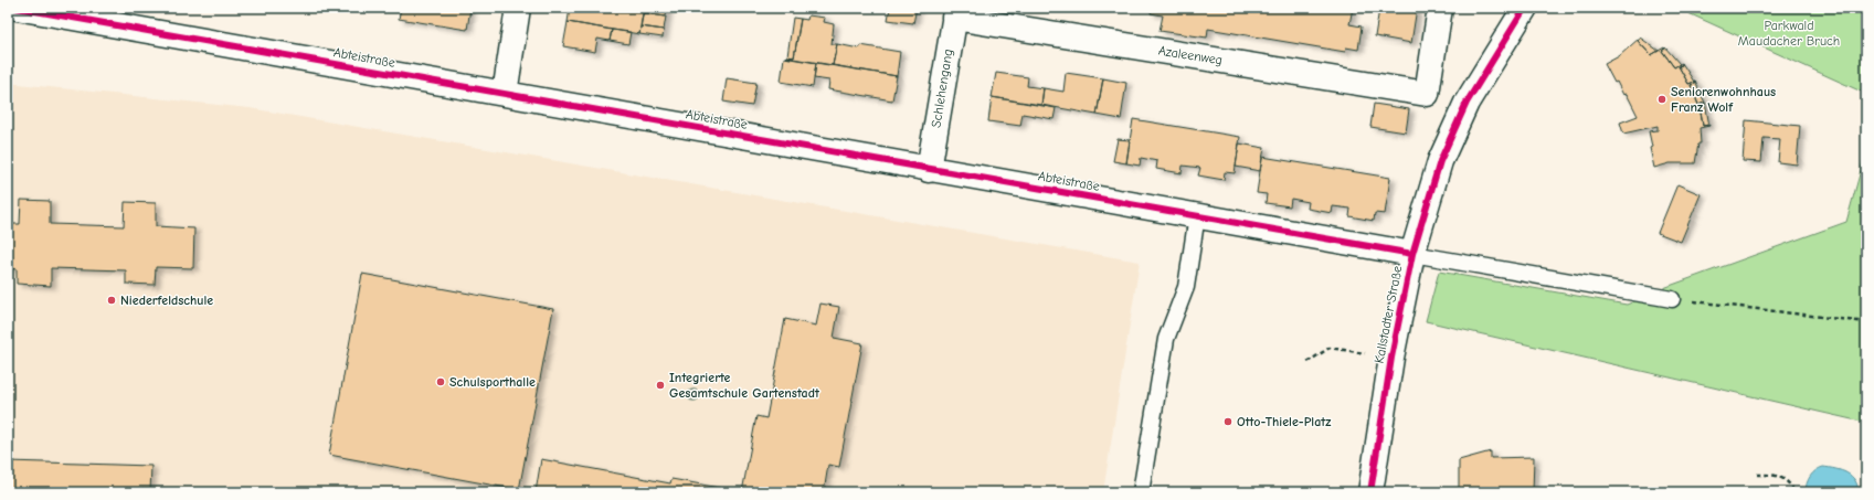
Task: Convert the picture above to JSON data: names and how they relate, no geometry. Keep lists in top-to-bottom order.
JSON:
{
  "streets": {
    "street": [
      "Azaleenweg",
      "Abteistraße",
      "Schlehengang",
      "Kallstadter Straße"
    ]
  },
  "crossings": [
    ["Azaleenweg", "Schlehengang"],
    ["Abteistraße", "Schlehengang"],
    ["Abteistraße", "Kallstadter Straße"]
  ],
  "parks": ["Parkwald Maudacher Bruch"],
  "places": [
    "Seniorenwohnhaus Franz Wolf",
    "Niederfeldschule",
    "Schulsporthalle",
    "Integrierte Gesamtschule Gartenstadt",
    "Otto-Thiele-Platz"
  ]
}
